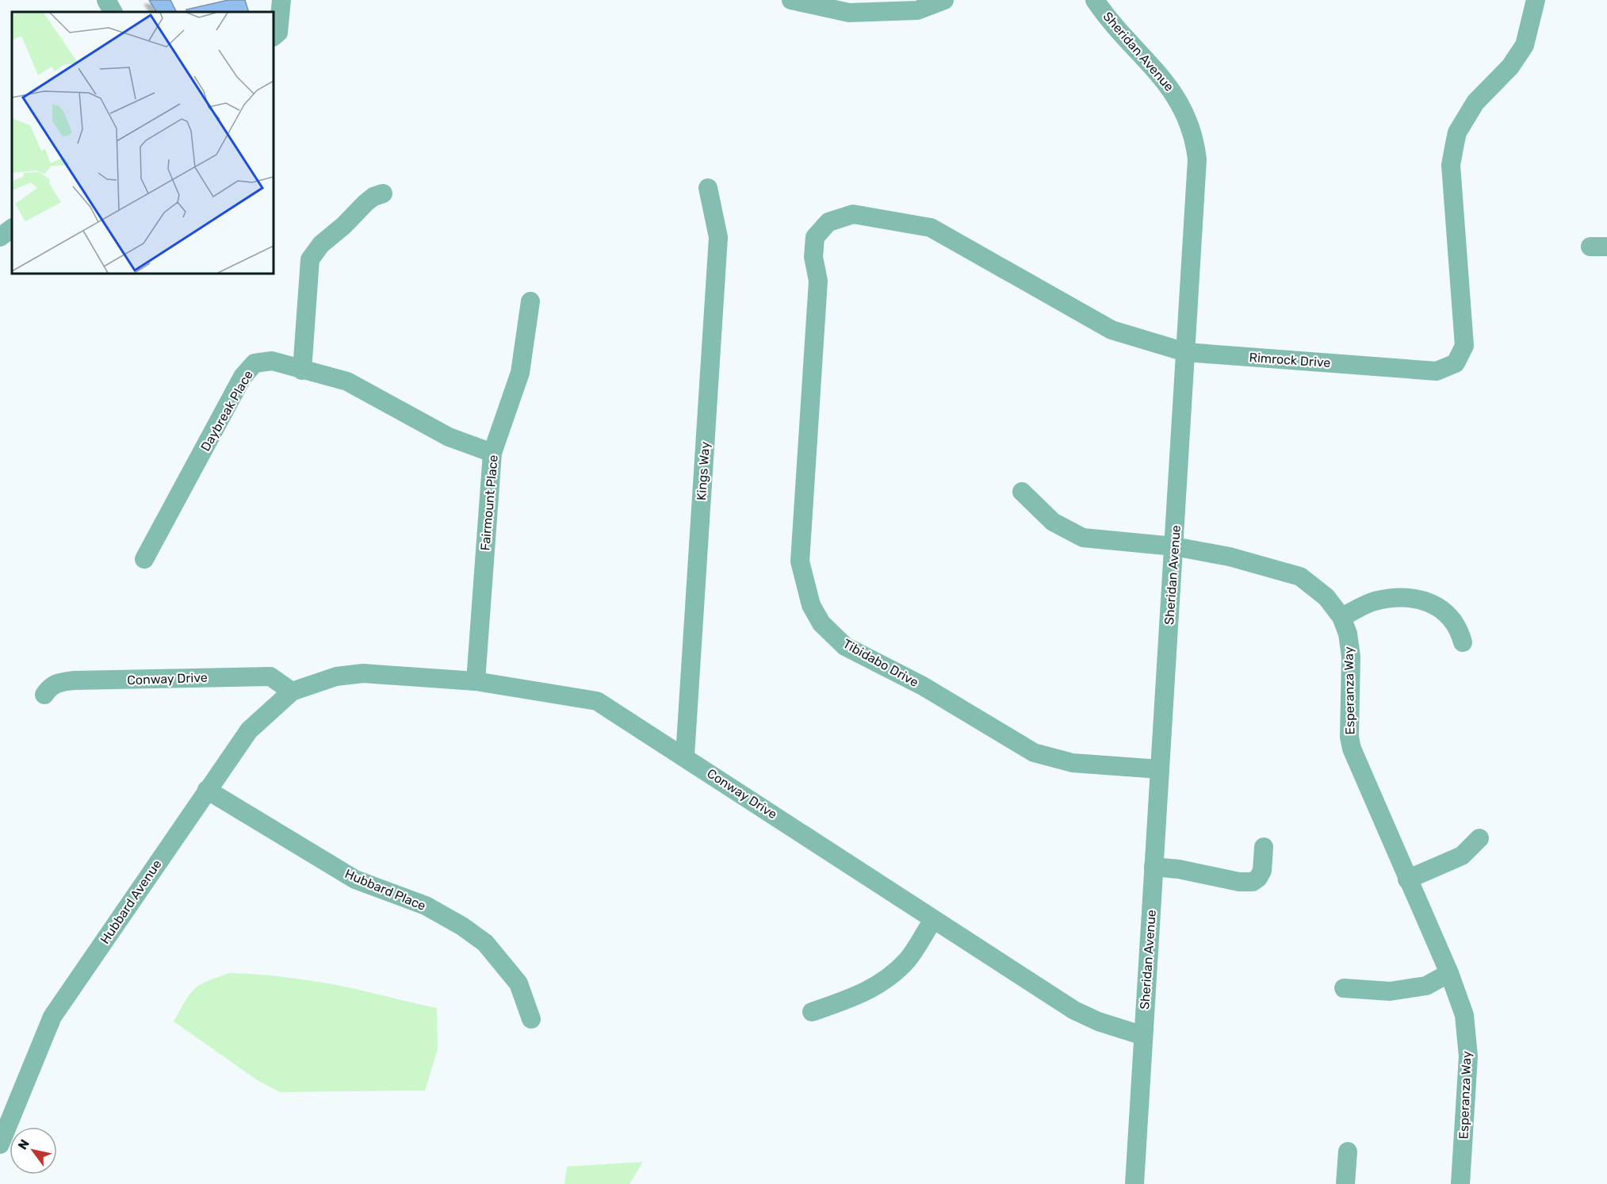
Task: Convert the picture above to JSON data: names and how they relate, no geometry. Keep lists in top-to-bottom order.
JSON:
{
  "streets": {
    "street": [
      "Sheridan Avenue",
      "Rimrock Drive",
      "Daybreak Place",
      "Kings Way",
      "Fairmount Place",
      "Tibidabo Drive",
      "Conway Drive",
      "Esperanza Way",
      "Hubbard Place",
      "Hubbard Avenue"
    ]
  },
  "crossings": [
    ["Sheridan Avenue", "Rimrock Drive"],
    ["Sheridan Avenue", "Tibidabo Drive"],
    ["Sheridan Avenue", "Conway Drive"],
    ["Sheridan Avenue", "Esperanza Way"],
    ["Rimrock Drive", "Tibidabo Drive"],
    ["Daybreak Place", "Fairmount Place"],
    ["Kings Way", "Conway Drive"],
    ["Fairmount Place", "Conway Drive"],
    ["Conway Drive", "Hubbard Avenue"],
    ["Hubbard Place", "Hubbard Avenue"]
  ],
  "north": "top left"
}
